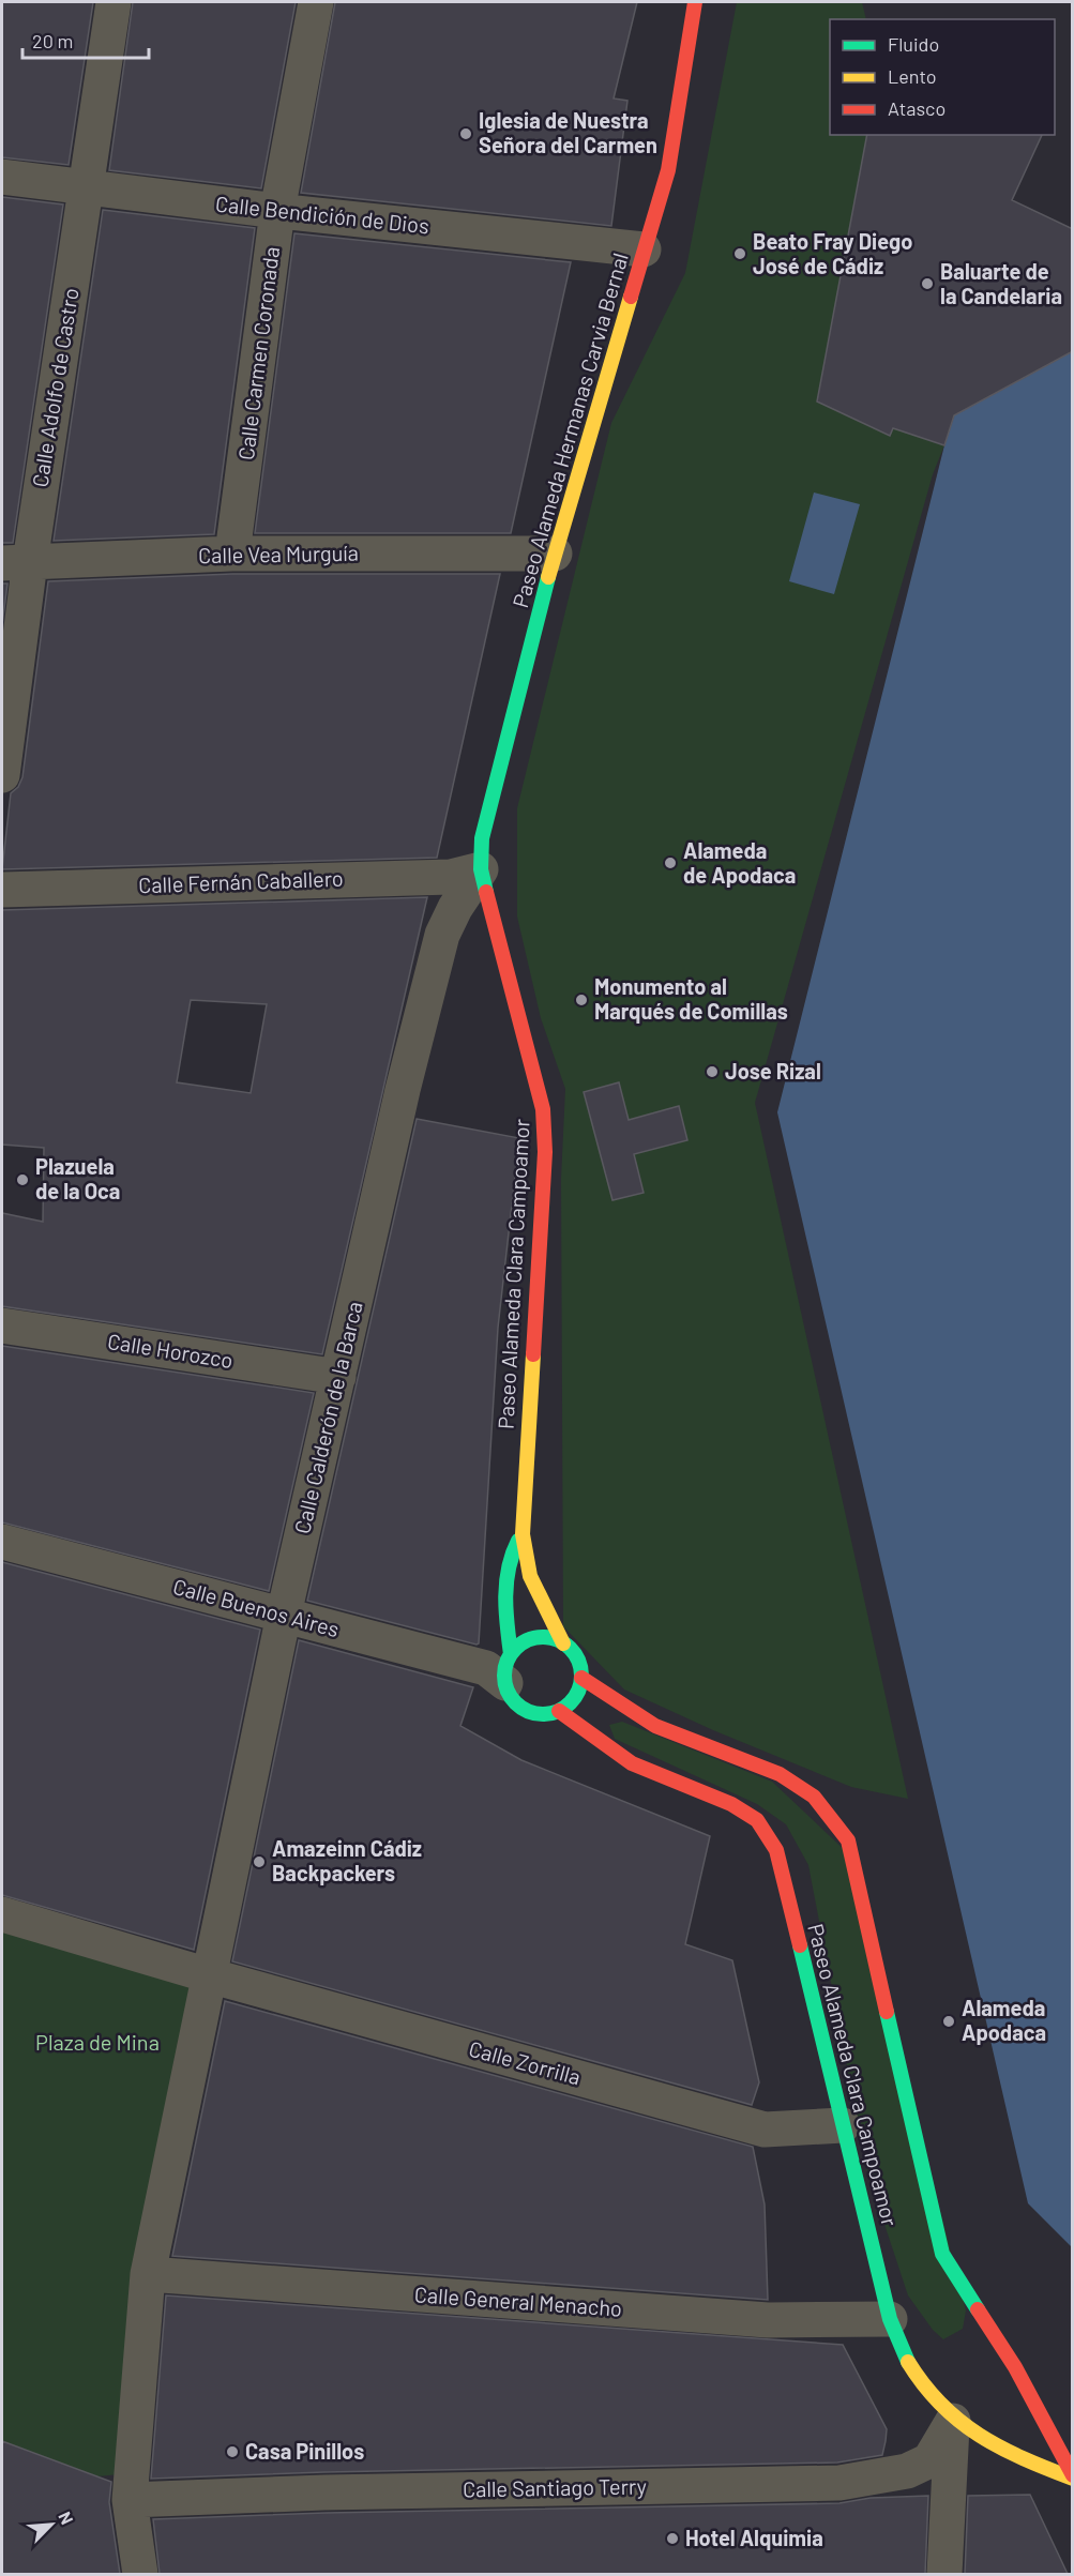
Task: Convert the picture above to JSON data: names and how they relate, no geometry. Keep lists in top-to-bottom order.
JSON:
{
  "streets": {
    "street": [
      "Calle Bendición de Dios",
      "Calle Carmen Coronada",
      "Calle Adolfo de Castro",
      "Paseo Alameda Hermanas Carvia Bernal",
      "Calle Vea Murguía",
      "Calle Fernán Caballero",
      "Paseo Alameda Clara Campoamor",
      "Calle Horozco",
      "Calle Calderón de la Barca",
      "Calle Buenos Aires",
      "Calle Zorrilla",
      "Calle General Menacho",
      "Calle Santiago Terry"
    ]
  },
  "crossings": [
    ["Calle Bendición de Dios", "Calle Carmen Coronada"],
    ["Calle Bendición de Dios", "Calle Adolfo de Castro"],
    ["Calle Bendición de Dios", "Paseo Alameda Hermanas Carvia Bernal"],
    ["Calle Carmen Coronada", "Calle Vea Murguía"],
    ["Calle Adolfo de Castro", "Calle Vea Murguía"],
    ["Paseo Alameda Hermanas Carvia Bernal", "Calle Vea Murguía"],
    ["Paseo Alameda Hermanas Carvia Bernal", "Calle Fernán Caballero"],
    ["Paseo Alameda Hermanas Carvia Bernal", "Paseo Alameda Clara Campoamor"],
    ["Paseo Alameda Hermanas Carvia Bernal", "Calle Calderón de la Barca"],
    ["Calle Fernán Caballero", "Paseo Alameda Clara Campoamor"],
    ["Calle Fernán Caballero", "Calle Calderón de la Barca"],
    ["Paseo Alameda Clara Campoamor", "Calle Calderón de la Barca"],
    ["Paseo Alameda Clara Campoamor", "Calle Buenos Aires"],
    ["Paseo Alameda Clara Campoamor", "Calle Zorrilla"],
    ["Paseo Alameda Clara Campoamor", "Calle General Menacho"],
    ["Paseo Alameda Clara Campoamor", "Calle Santiago Terry"],
    ["Calle Horozco", "Calle Calderón de la Barca"],
    ["Calle Calderón de la Barca", "Calle Buenos Aires"],
    ["Calle Calderón de la Barca", "Calle Zorrilla"]
  ],
  "parks": ["Plaza de Mina"],
  "places": [
    "Iglesia de Nuestra Señora del Carmen",
    "Beato Fray Diego José de Cádiz",
    "Baluarte de la Candelaria",
    "Alameda de Apodaca",
    "Monumento al Marqués de Comillas",
    "Jose Rizal",
    "Plazuela de la Oca",
    "Amazeinn Cádiz Backpackers",
    "Alameda Apodaca",
    "Casa Pinillos",
    "Hotel Alquimia"
  ],
  "legend": ["Fluido", "Lento", "Atasco"],
  "scale_bar": "20 m",
  "north": "top right"
}
